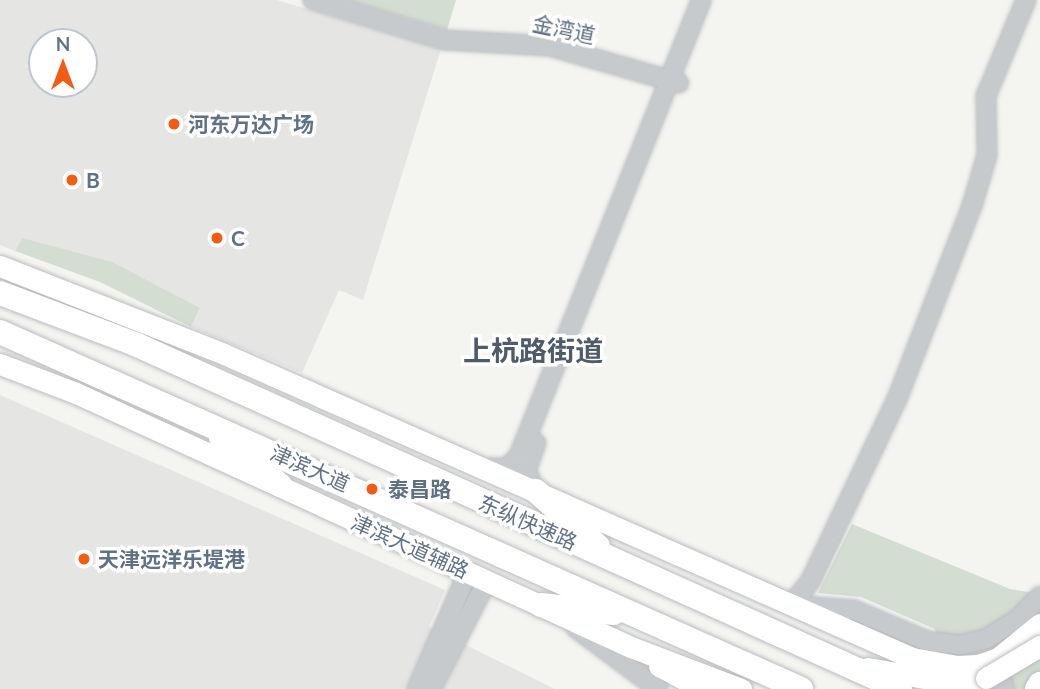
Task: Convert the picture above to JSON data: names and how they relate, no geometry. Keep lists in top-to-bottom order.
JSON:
{
  "streets": {
    "highway": ["津滨大道", "东纵快速路"],
    "main road": ["津滨大道辅路"],
    "street": ["金湾道"]
  },
  "crossings": [
    ["津滨大道", "津滨大道辅路"]
  ],
  "districts": ["上杭路街道"],
  "places": [
    "河东万达广场",
    "B",
    "C",
    "泰昌路",
    "天津远洋乐堤港"
  ],
  "north": "top"
}
